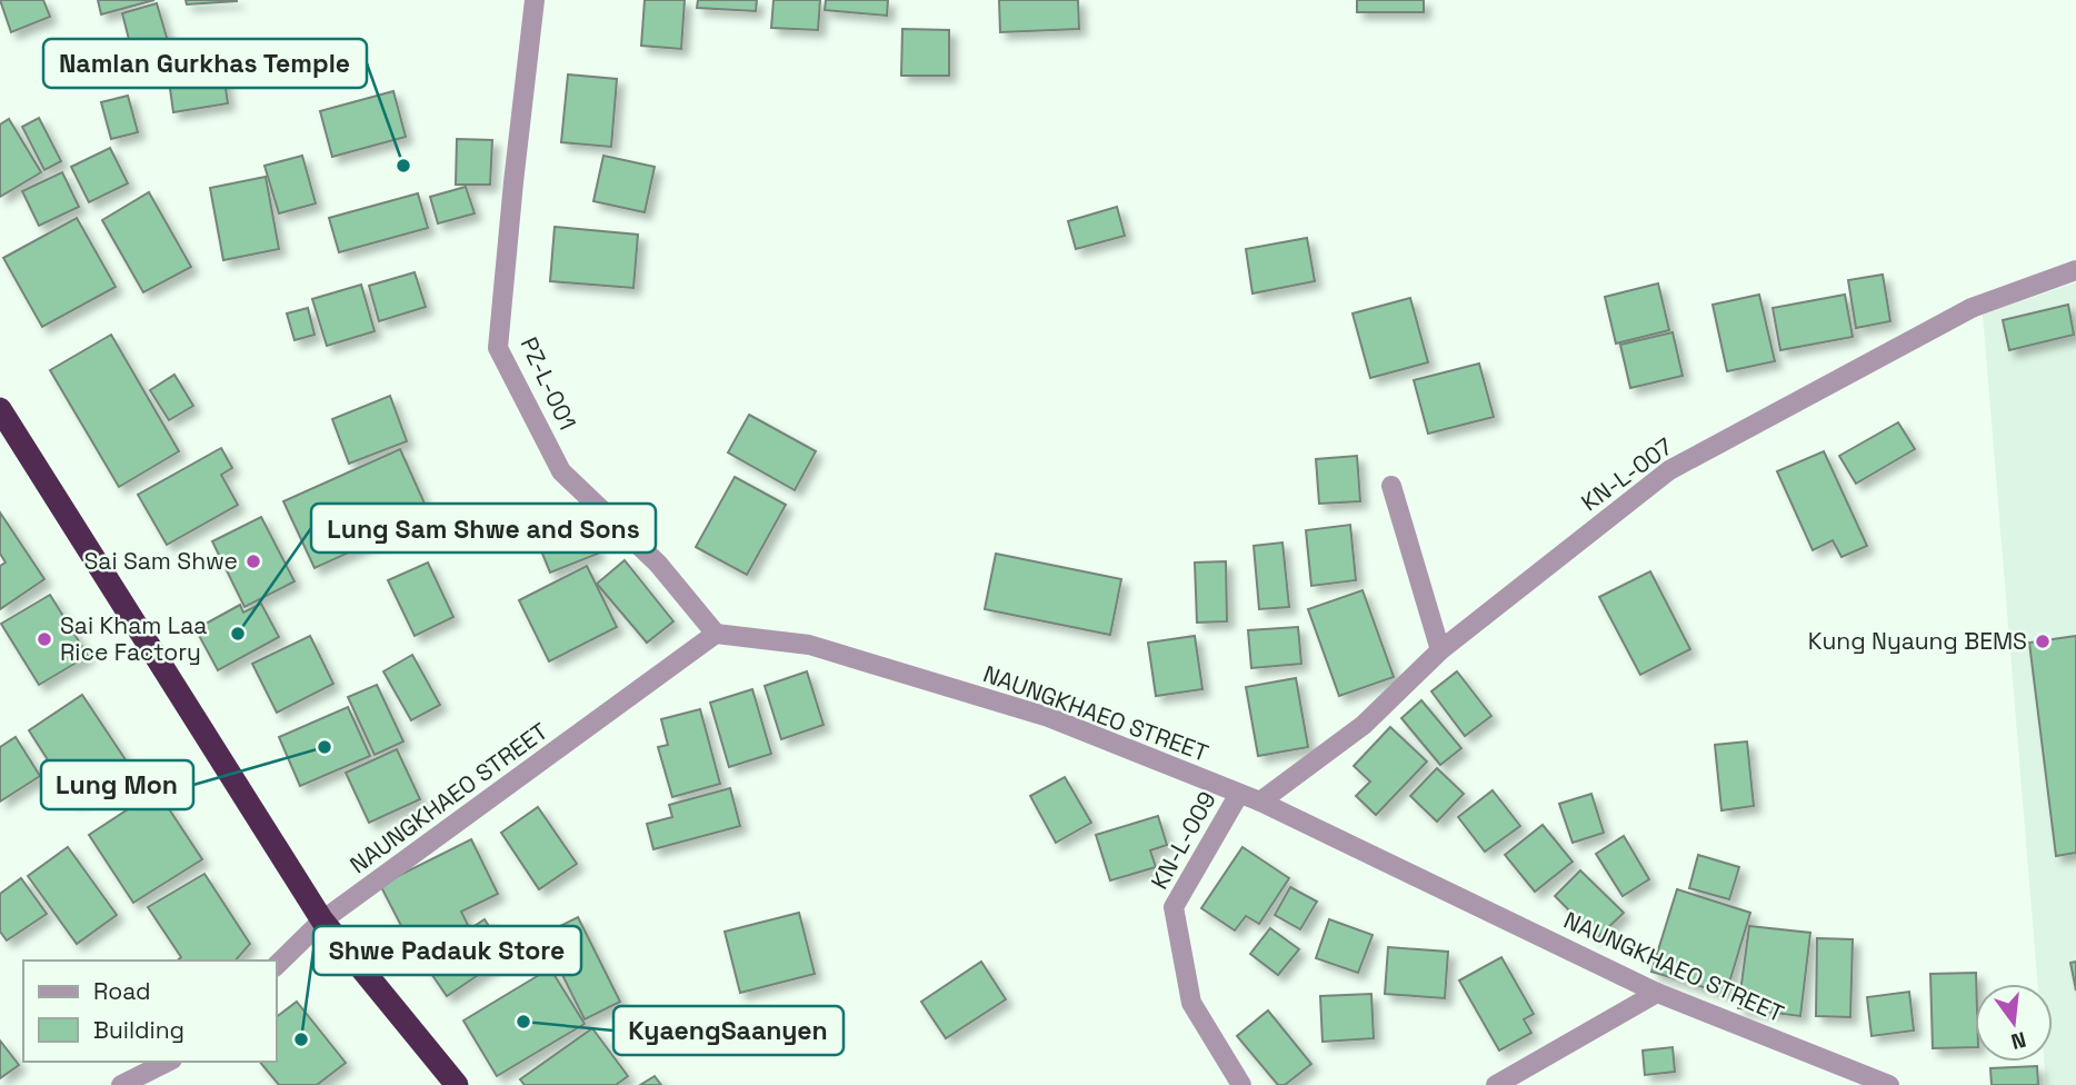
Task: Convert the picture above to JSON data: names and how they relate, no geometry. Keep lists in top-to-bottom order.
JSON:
{
  "streets": {
    "street": [
      "PZ-L-001",
      "KN-L-007",
      "NAUNGKHAEO STREET",
      "KN-L-009"
    ]
  },
  "crossings": [
    ["PZ-L-001", "NAUNGKHAEO STREET"],
    ["KN-L-007", "NAUNGKHAEO STREET"],
    ["NAUNGKHAEO STREET", "KN-L-009"]
  ],
  "places": [
    "Namlan Gurkhas Temple",
    "Sai Sam Shwe",
    "Lung Sam Shwe and Sons",
    "Sai Kham Laa Rice Factory",
    "Kung Nyaung BEMS",
    "Lung Mon",
    "KyaengSaanyen",
    "Shwe Padauk Store"
  ],
  "legend": ["Road", "Building"],
  "north": "bottom"
}
